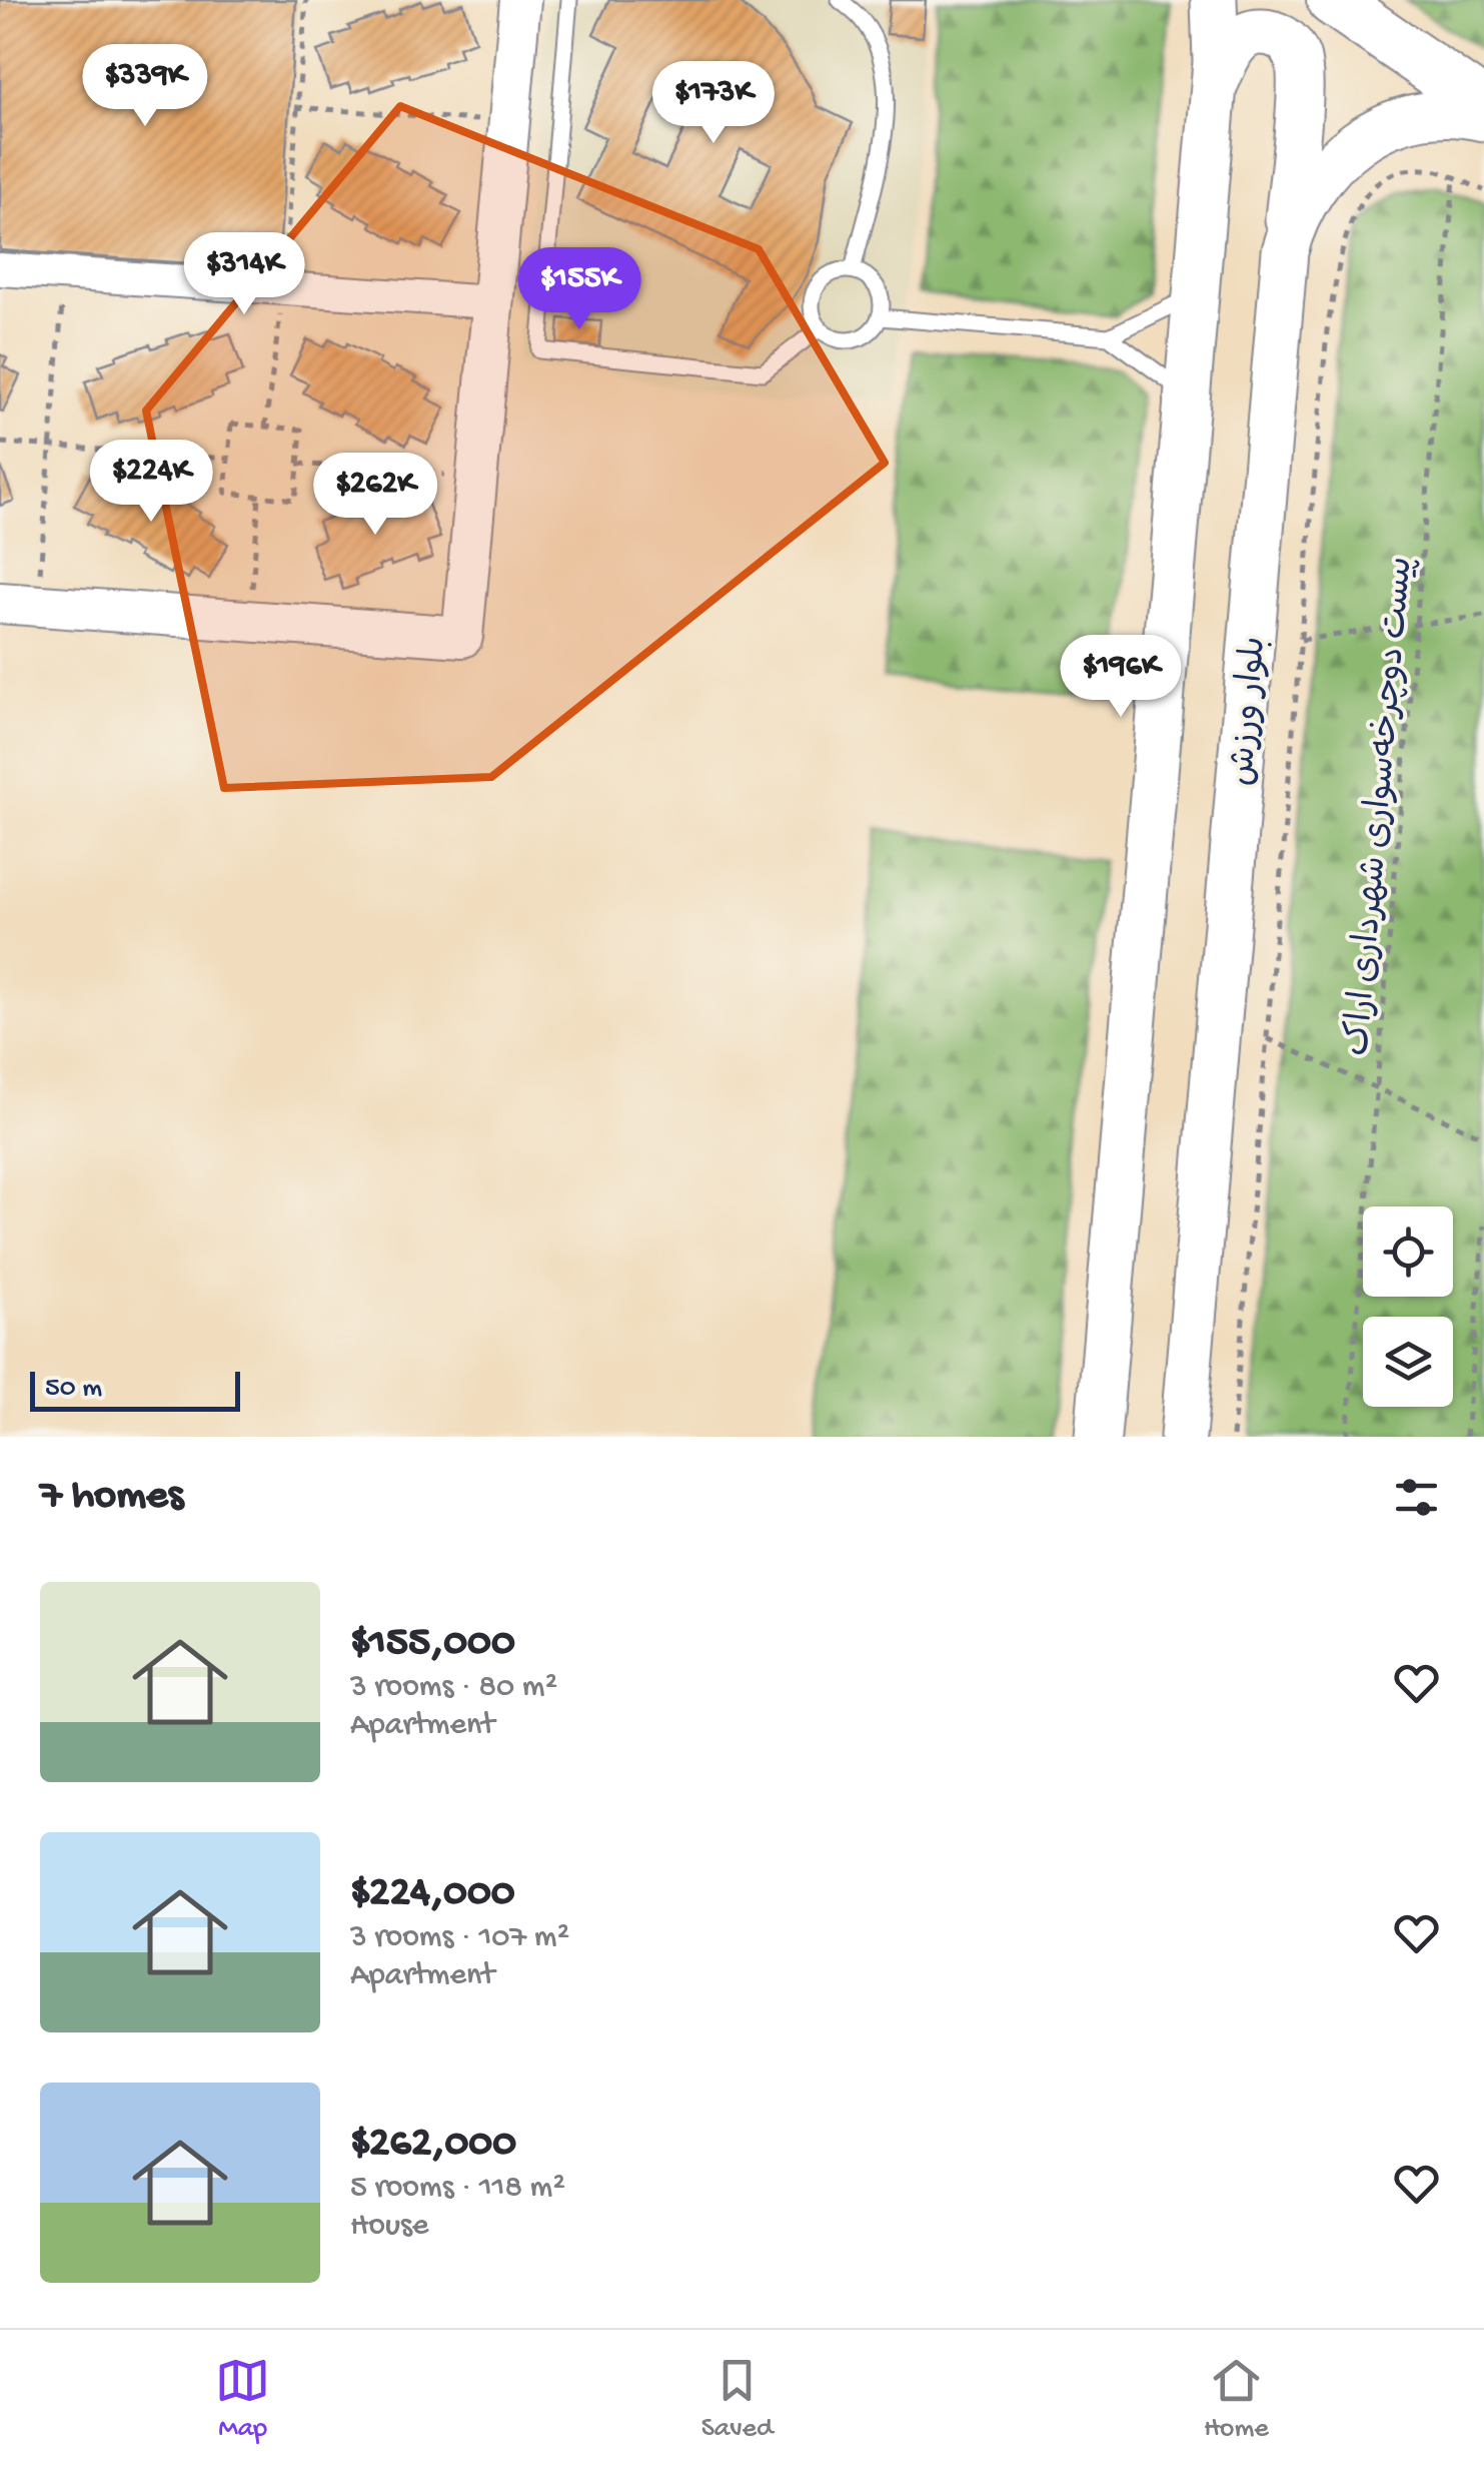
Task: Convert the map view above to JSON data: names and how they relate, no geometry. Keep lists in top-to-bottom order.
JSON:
{
  "streets": {
    "main road": ["بلوار ورزش"],
    "path": ["پیست دوچرخه‌سواری شهرداری اراک"]
  },
  "scale_bar": "50 m",
  "page": {
    "price": [
      "$339K",
      "$173K",
      "$314K",
      "$155K",
      "$224K",
      "$262K",
      "$196K"
    ],
    "scale": "50 m",
    "heading": "7 homes",
    "list": [
      {
        "name": "$155,000",
        "note": "3 rooms · 80 m² · Apartment"
      },
      {
        "name": "$224,000",
        "note": "3 rooms · 107 m² · Apartment"
      },
      {
        "name": "$262,000",
        "note": "5 rooms · 118 m² · House"
      }
    ],
    "tabs": ["Map", "Saved", "Home"]
  }
}
